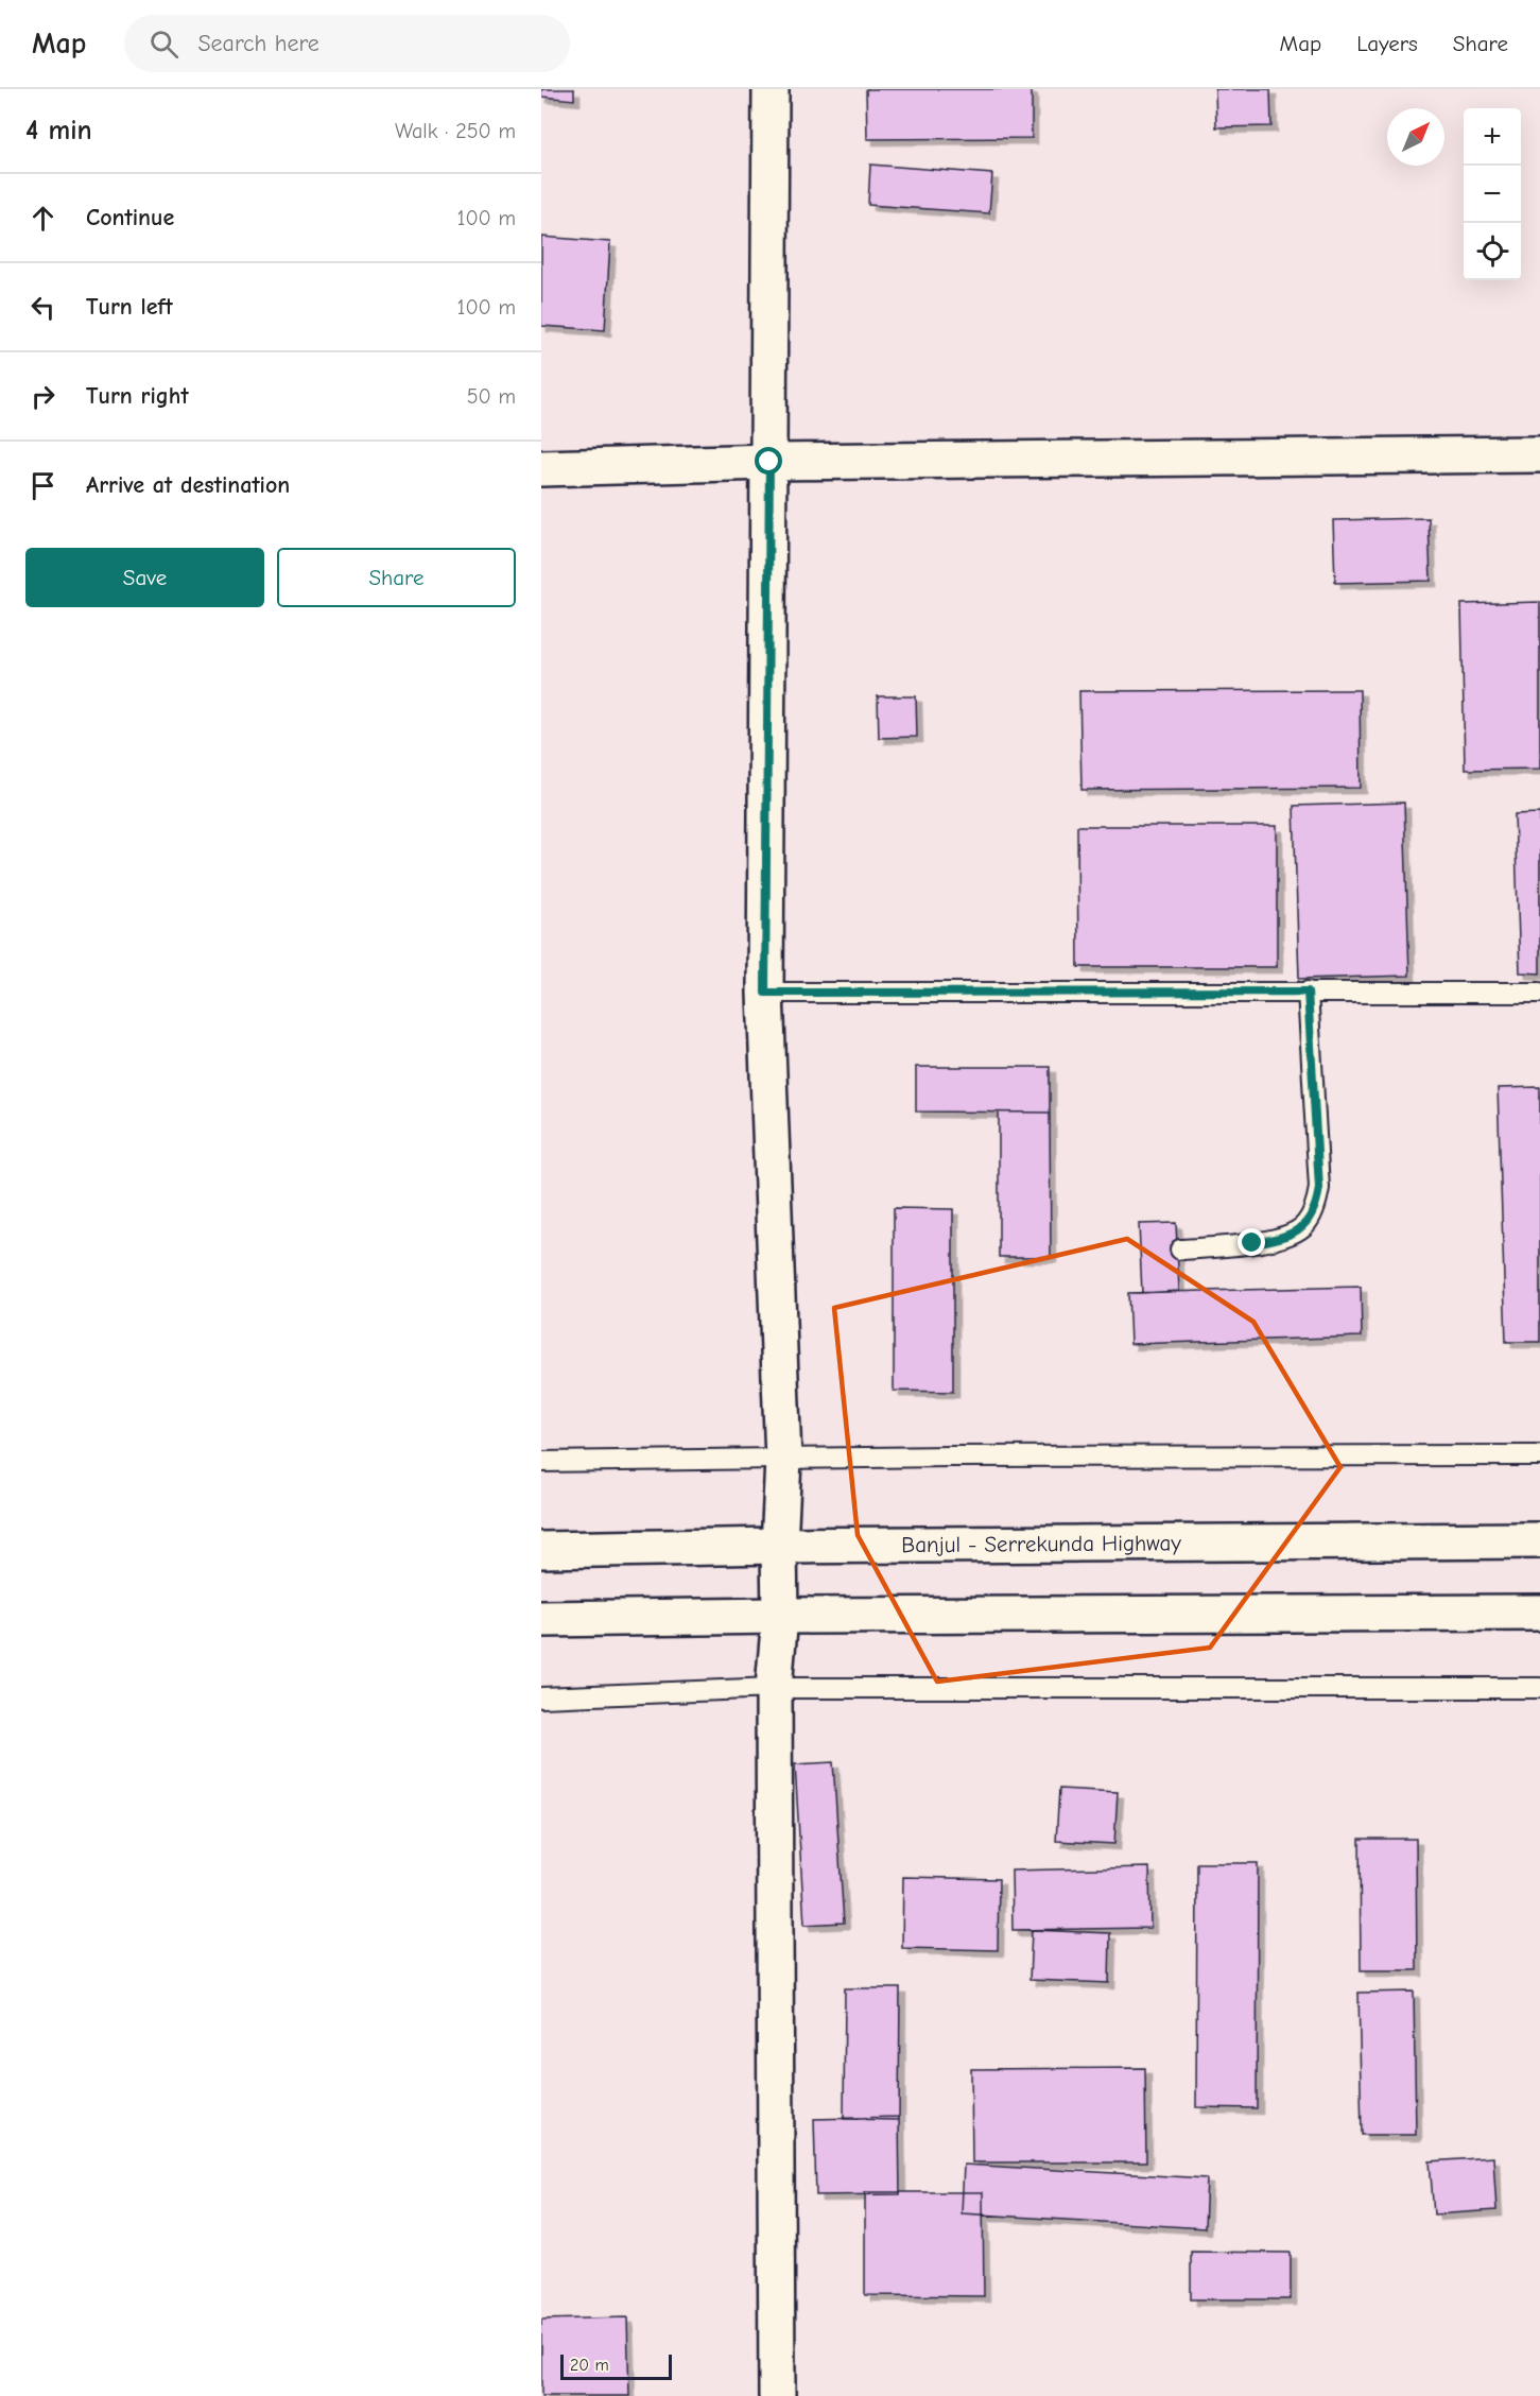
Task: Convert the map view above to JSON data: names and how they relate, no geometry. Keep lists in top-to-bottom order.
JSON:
{
  "streets": {
    "main road": ["Banjul - Serrekunda Highway"]
  },
  "scale_bar": "20 m",
  "north": "top right",
  "page": {
    "header": "Map",
    "search": "Search here",
    "nav": ["Map", "Layers", "Share"],
    "heading": ["4 min", "Walk · 250 m"],
    "map_buttons": ["+", "−"],
    "list": [
      ["Continue", "100 m"],
      ["Turn left", "100 m"],
      ["Turn right", "50 m"],
      "Arrive at destination"
    ],
    "buttons": ["Save", "Share"],
    "scale": "20 m"
  }
}
